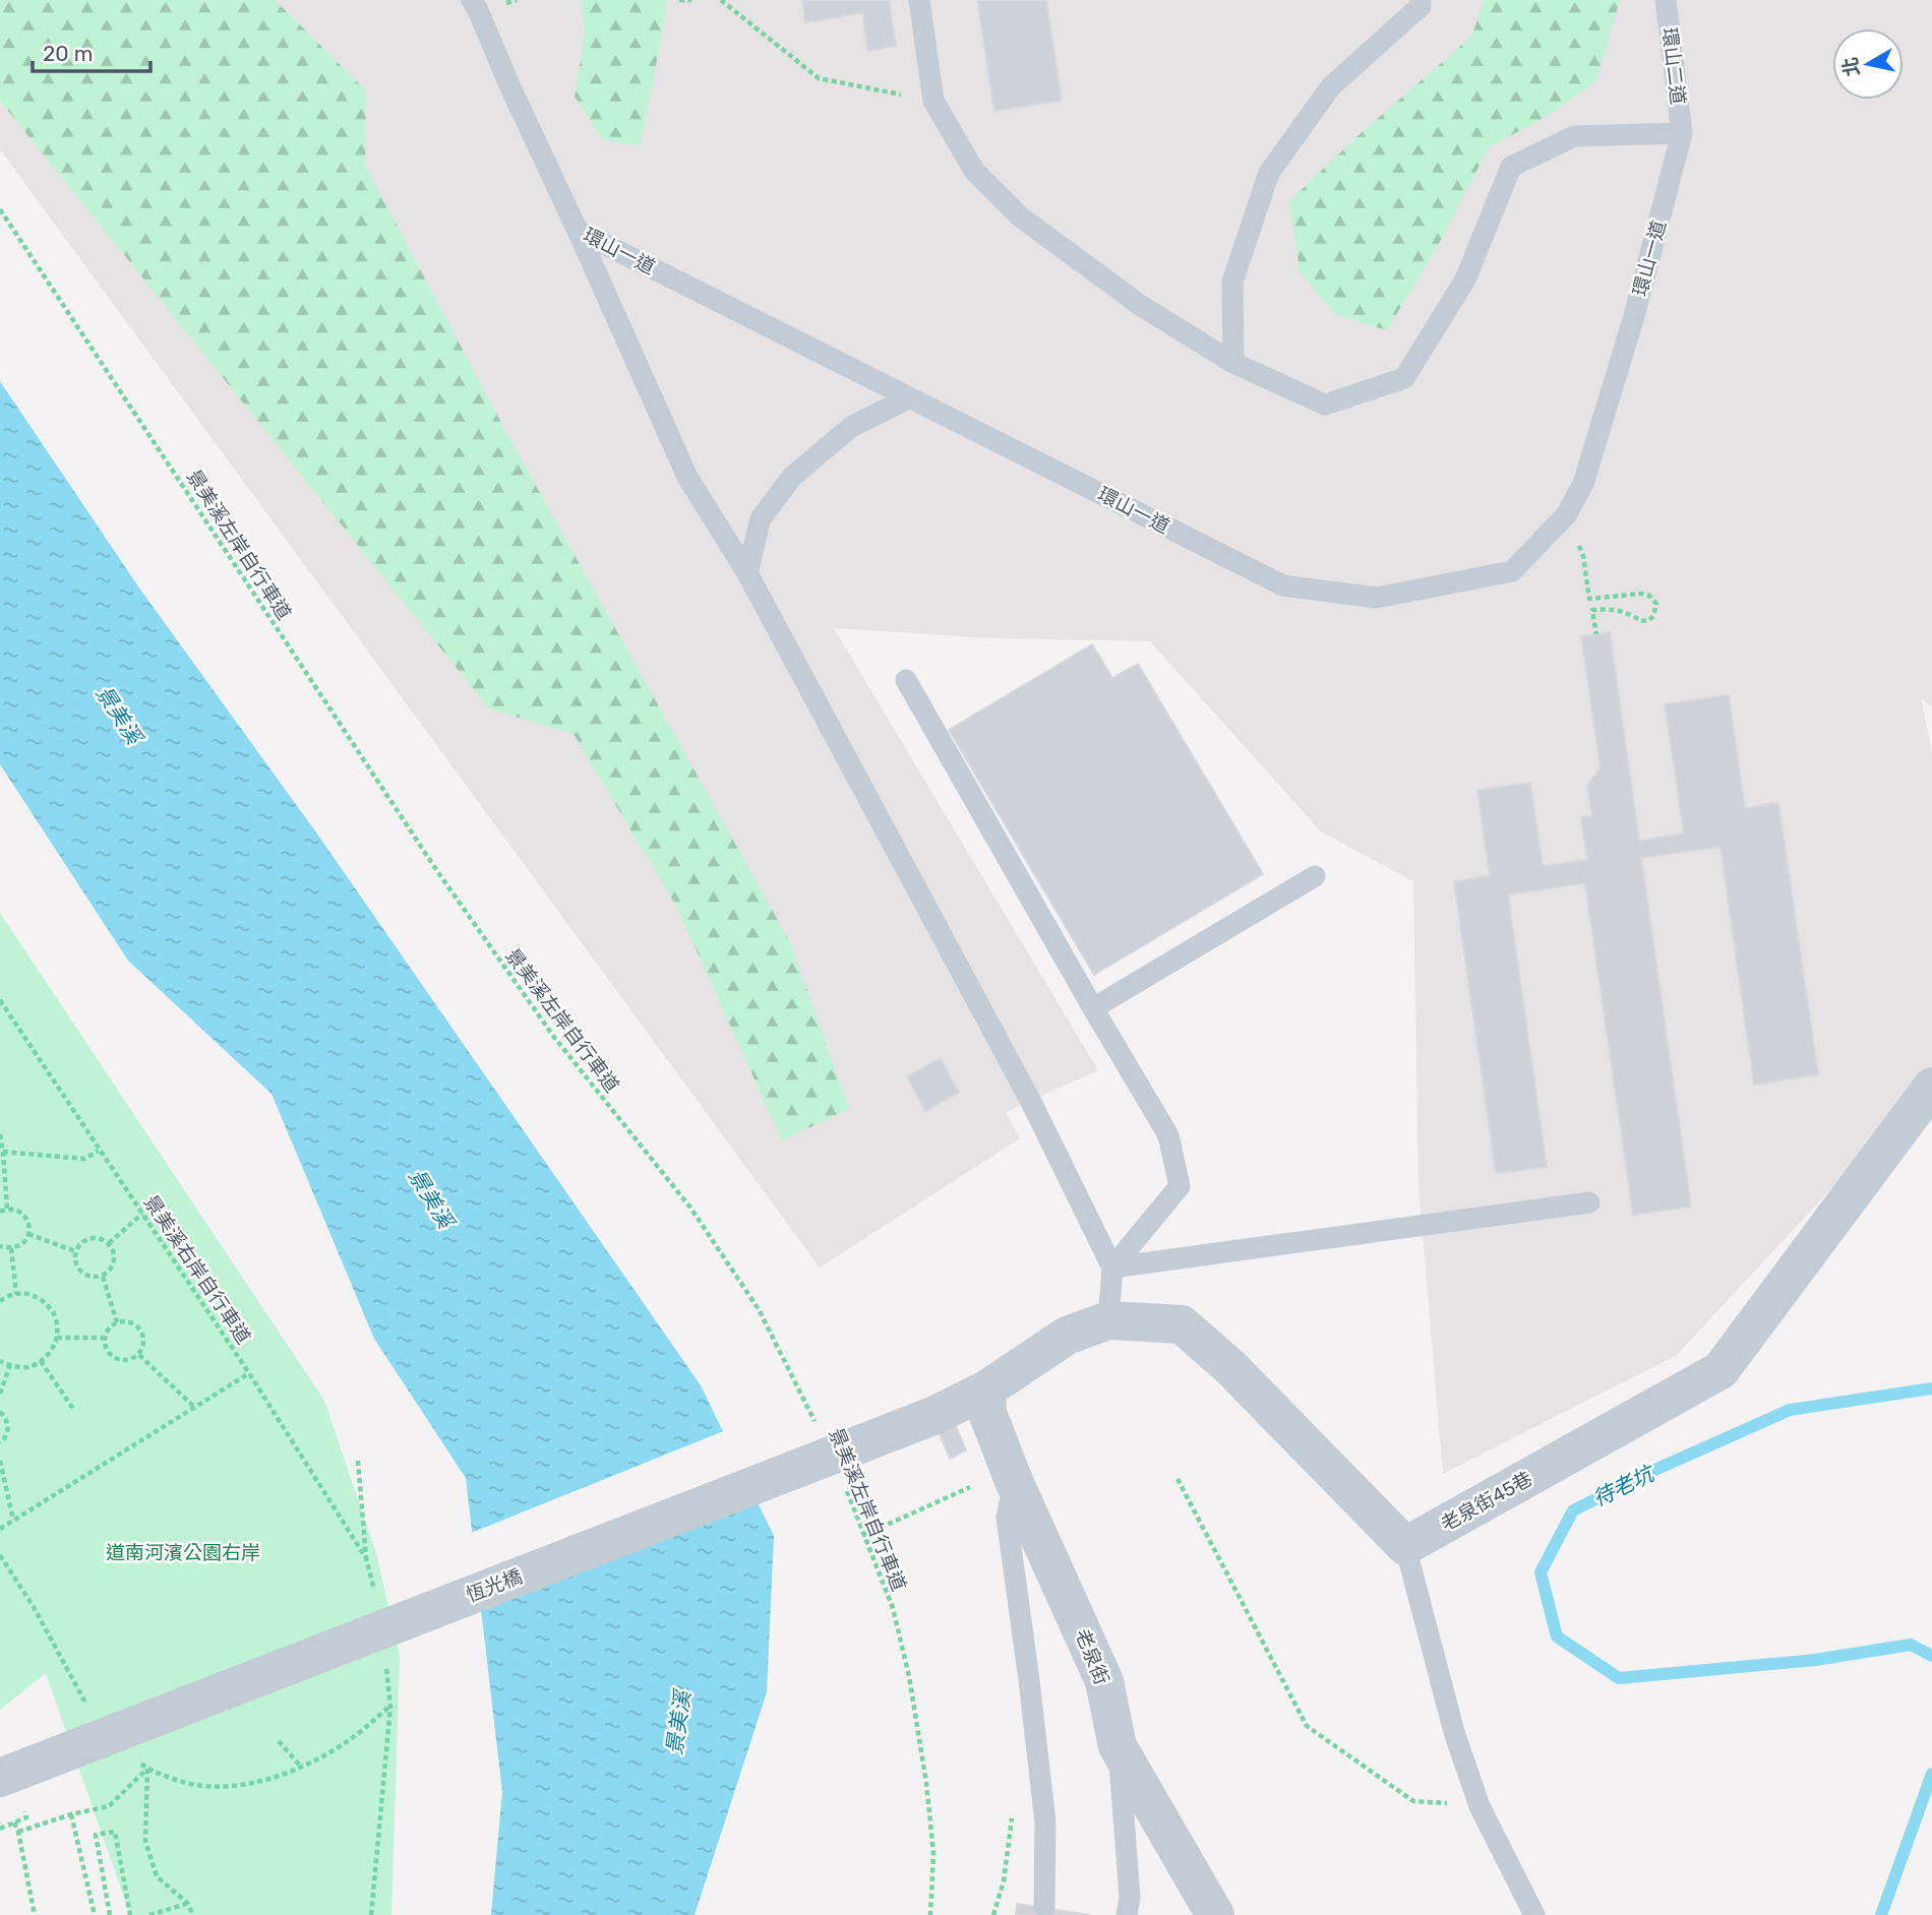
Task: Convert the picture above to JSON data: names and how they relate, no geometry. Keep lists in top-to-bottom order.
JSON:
{
  "streets": {
    "street": ["老泉街45巷", "恆光橋", "老泉街"],
    "lane": ["環山二道", "環山一道"],
    "path": ["景美溪左岸自行車道", "景美溪右岸自行車道"]
  },
  "crossings": [
    ["環山二道", "環山一道"],
    ["恆光橋", "老泉街"]
  ],
  "water": ["景美溪", "待老坑"],
  "parks": ["道南河濱公園右岸"],
  "scale_bar": "20 m",
  "north": "left"
}
